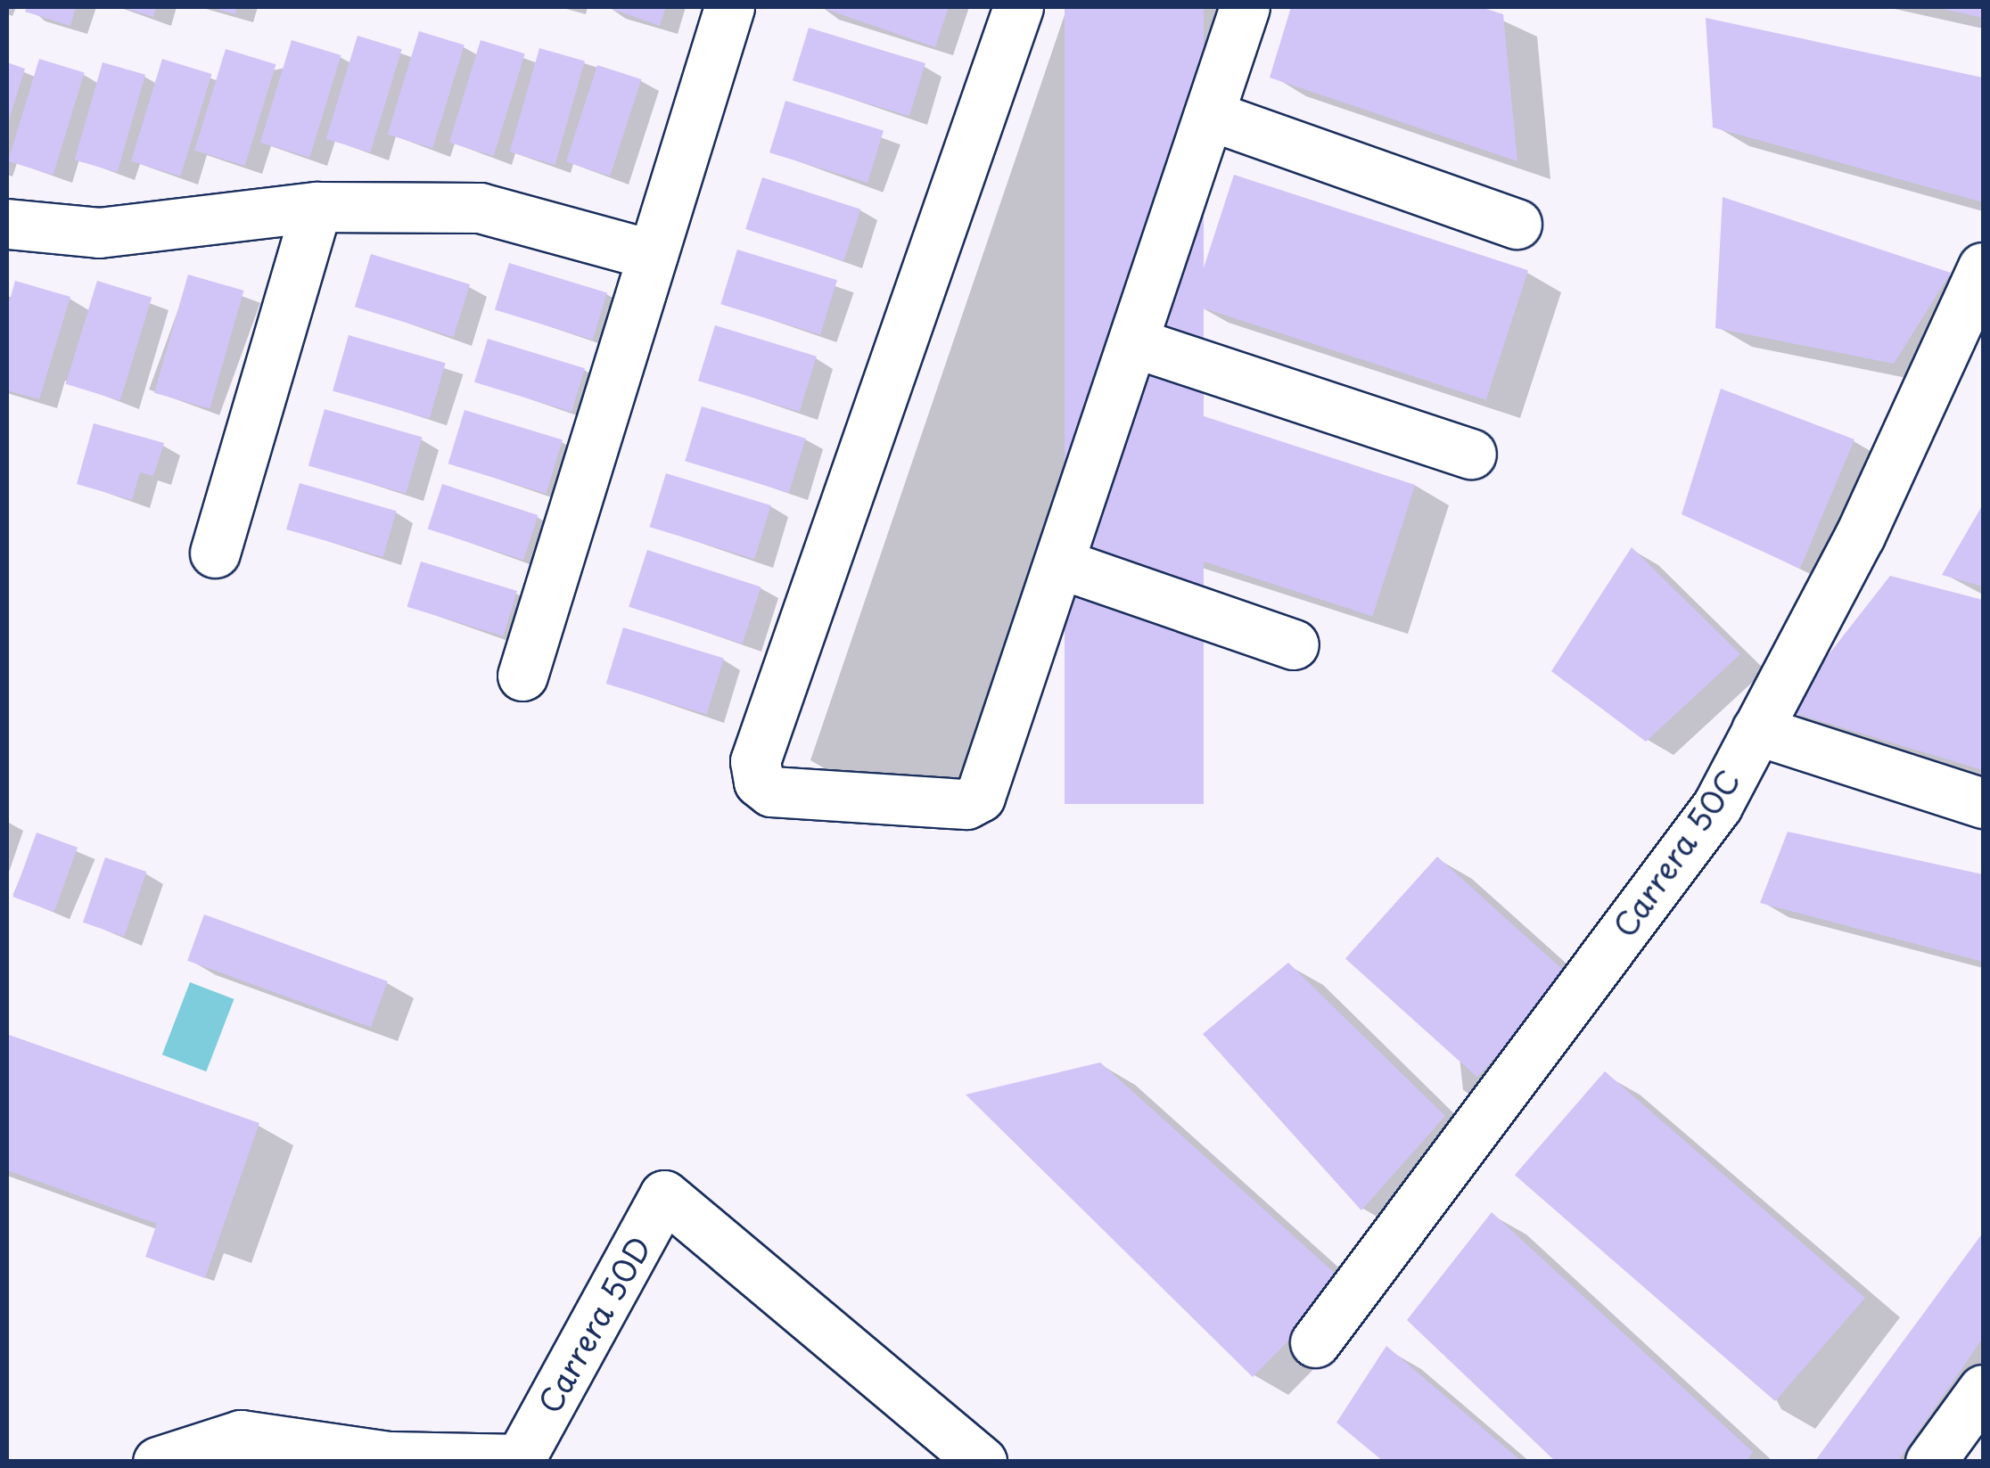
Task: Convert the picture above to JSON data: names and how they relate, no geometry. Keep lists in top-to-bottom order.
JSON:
{
  "streets": {
    "street": ["Carrera 50C", "Carrera 50D"]
  }
}
